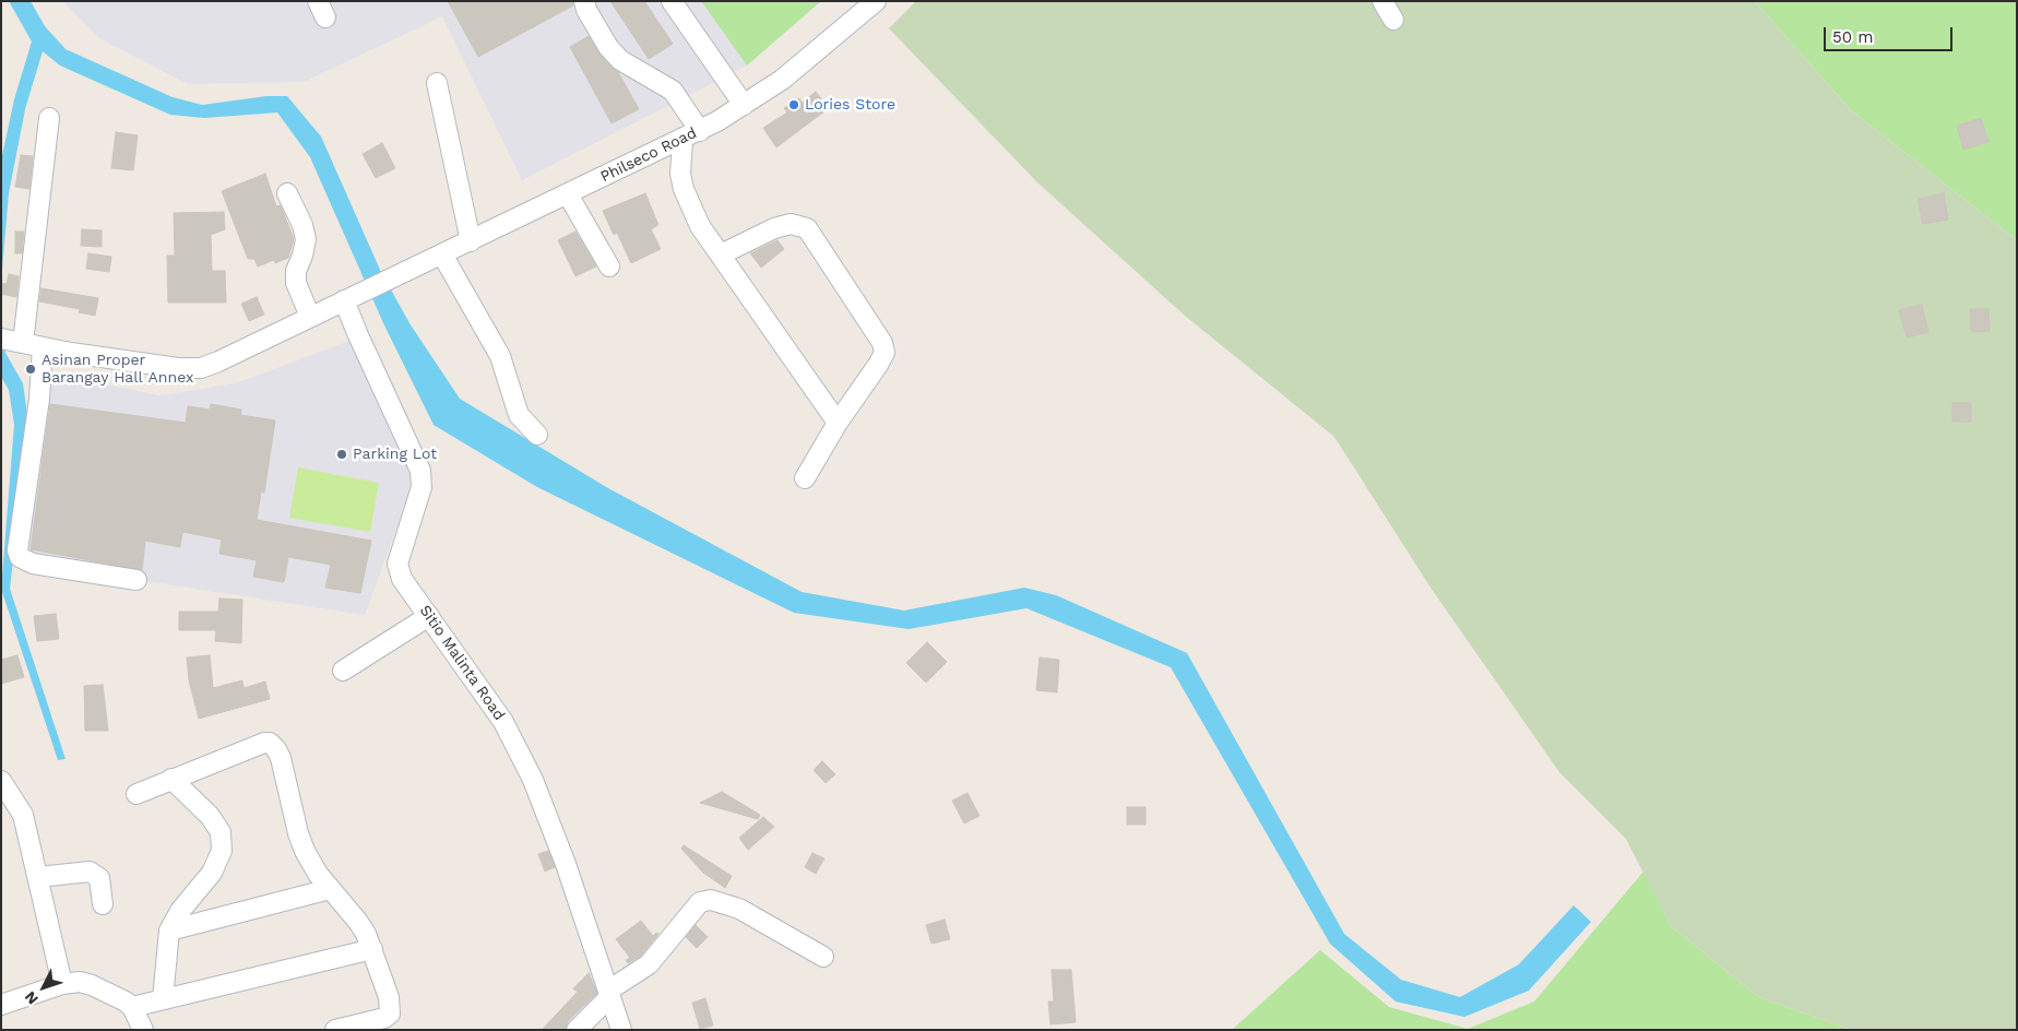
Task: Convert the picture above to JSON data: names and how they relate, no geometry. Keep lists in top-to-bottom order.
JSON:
{
  "streets": {
    "street": ["Philseco Road", "Sitio Malinta Road"]
  },
  "crossings": [
    ["Philseco Road", "Sitio Malinta Road"]
  ],
  "places": ["Lories Store", "Asinan Proper Barangay Hall Annex", "Parking Lot"],
  "scale_bar": "50 m",
  "north": "bottom left"
}
